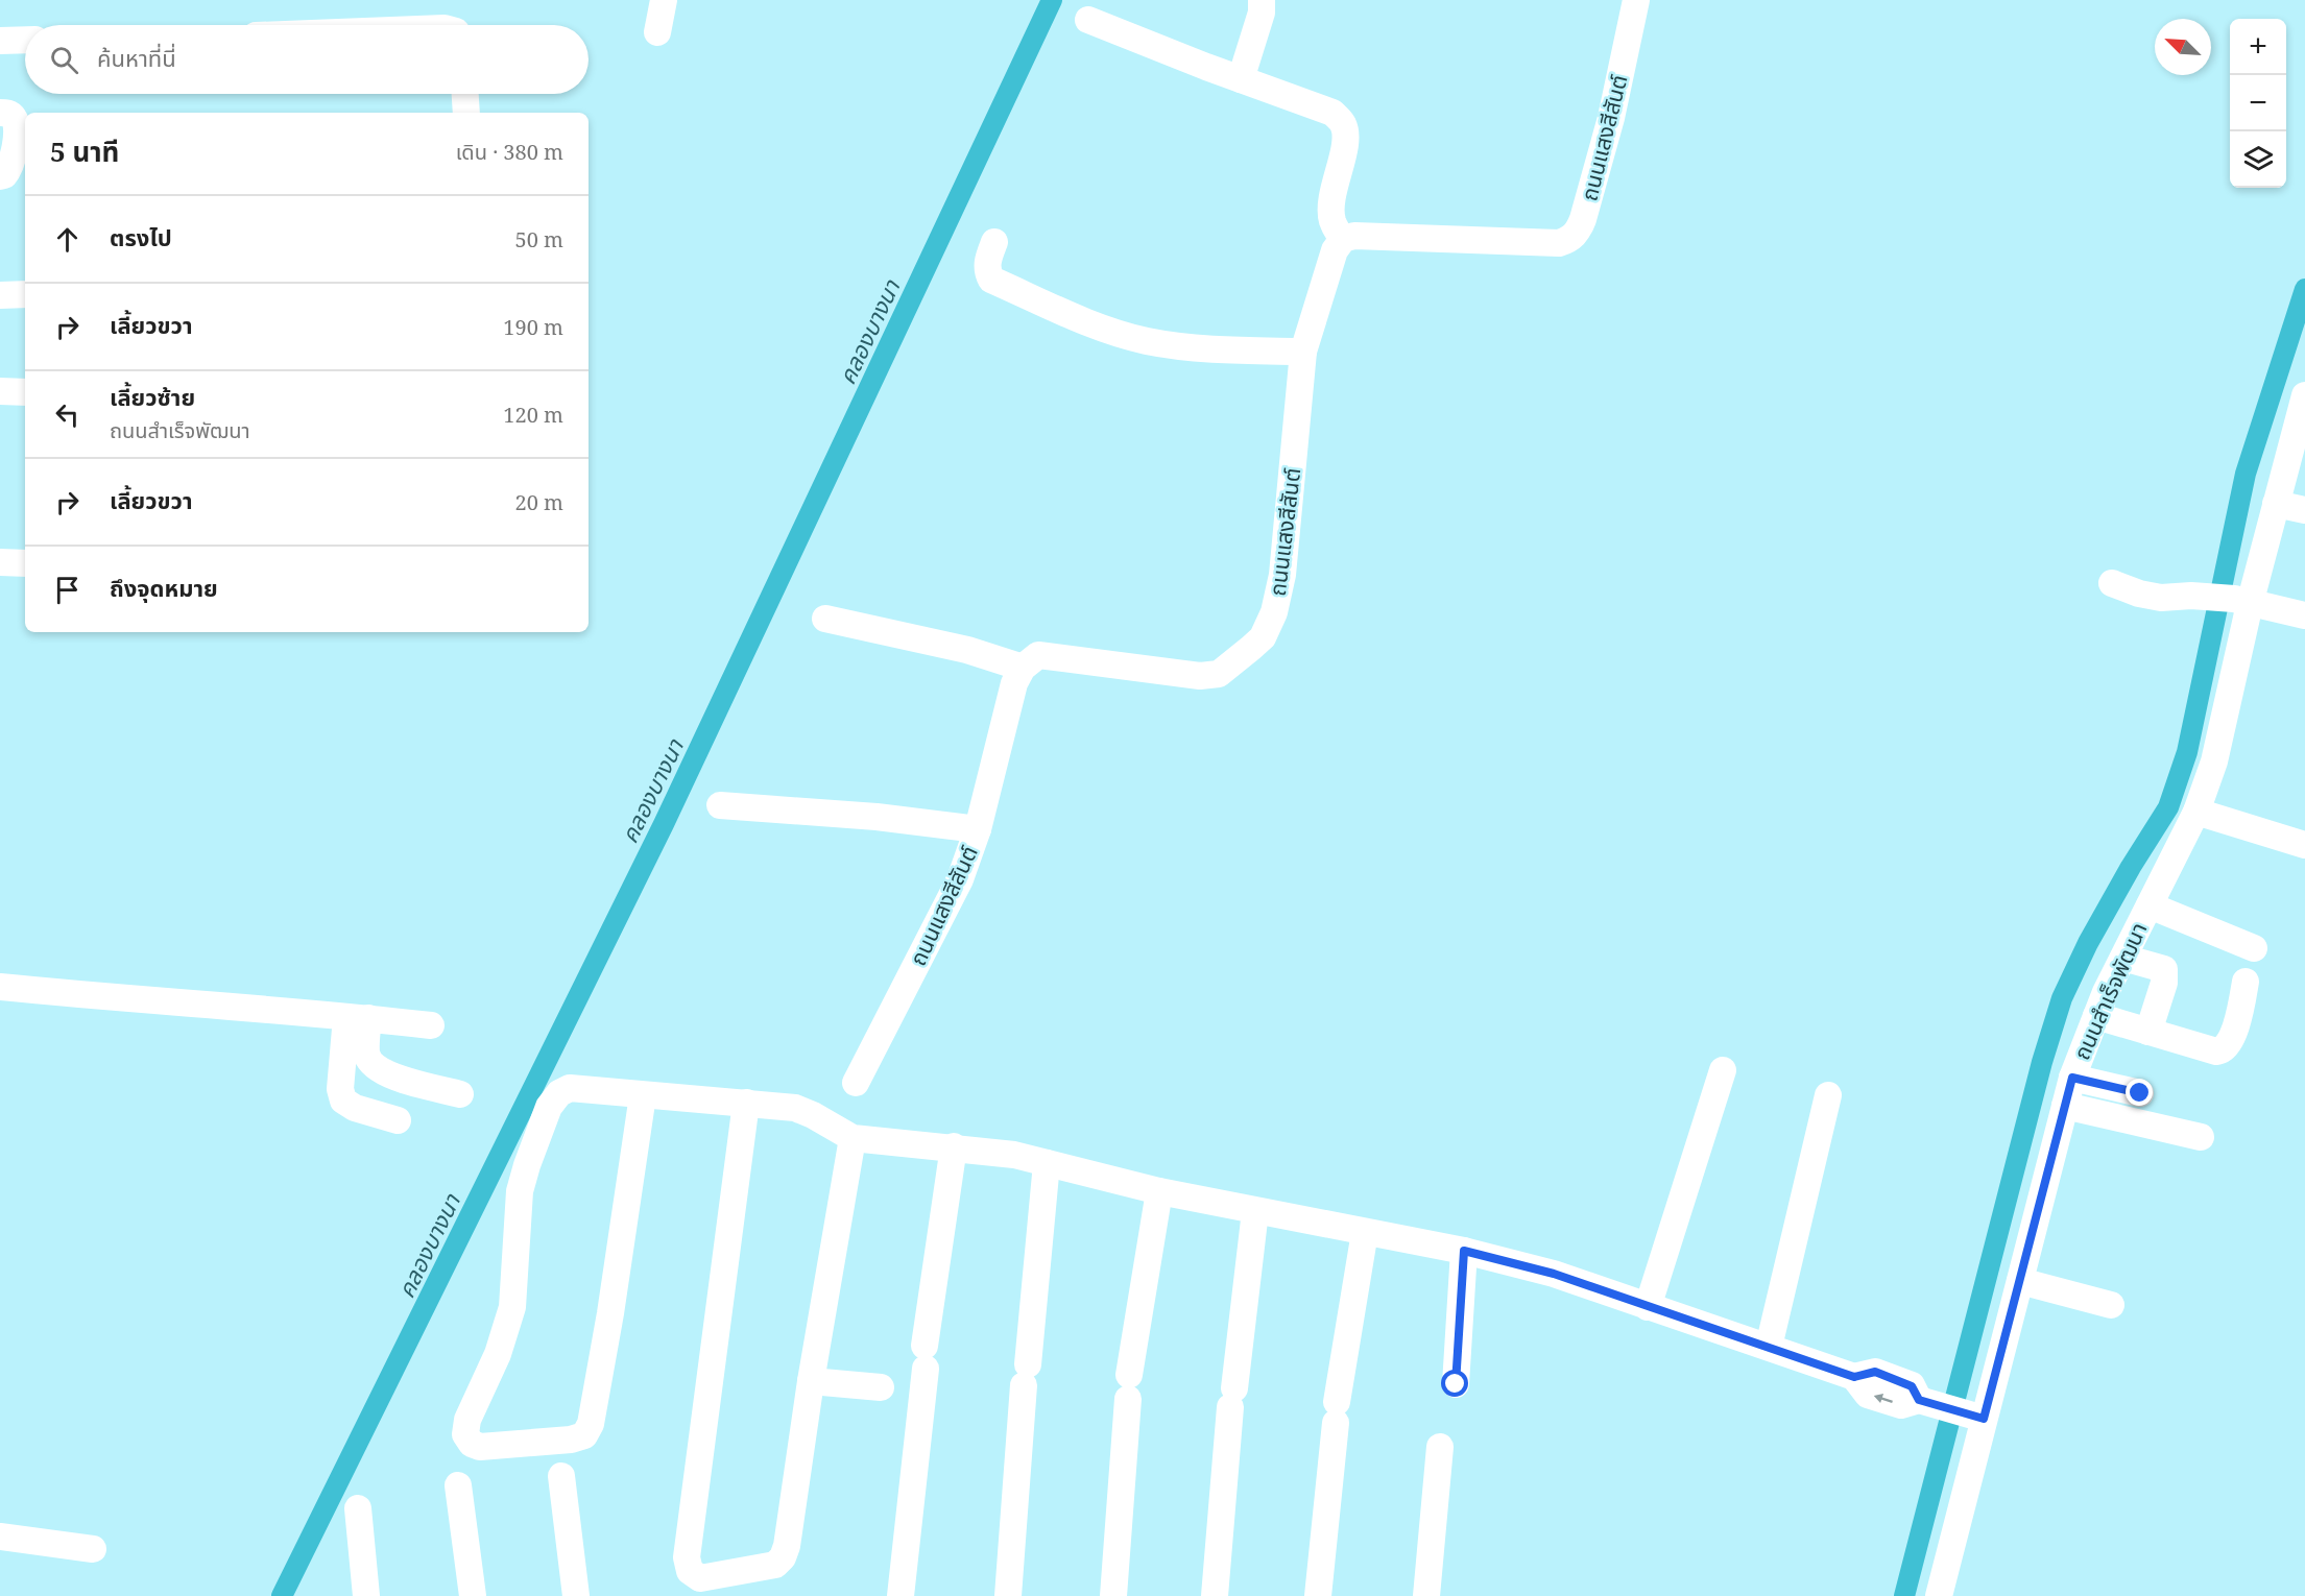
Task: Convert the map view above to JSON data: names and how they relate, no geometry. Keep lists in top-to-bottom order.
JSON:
{
  "streets": {
    "street": ["ถนนแสงสีสันต์", "ถนนสำเร็จพัฒนา"]
  },
  "water": ["คลองบางนา"],
  "north": "top left",
  "page": {
    "map_buttons": ["+", "−"],
    "search": "ค้นหาที่นี่",
    "heading": ["5 นาที", "เดิน · 380 m"],
    "list": [
      ["ตรงไป", "50 m"],
      ["เลี้ยวขวา", "190 m"],
      ["เลี้ยวซ้าย", "ถนนสำเร็จพัฒนา", "120 m"],
      ["เลี้ยวขวา", "20 m"],
      "ถึงจุดหมาย"
    ]
  }
}
